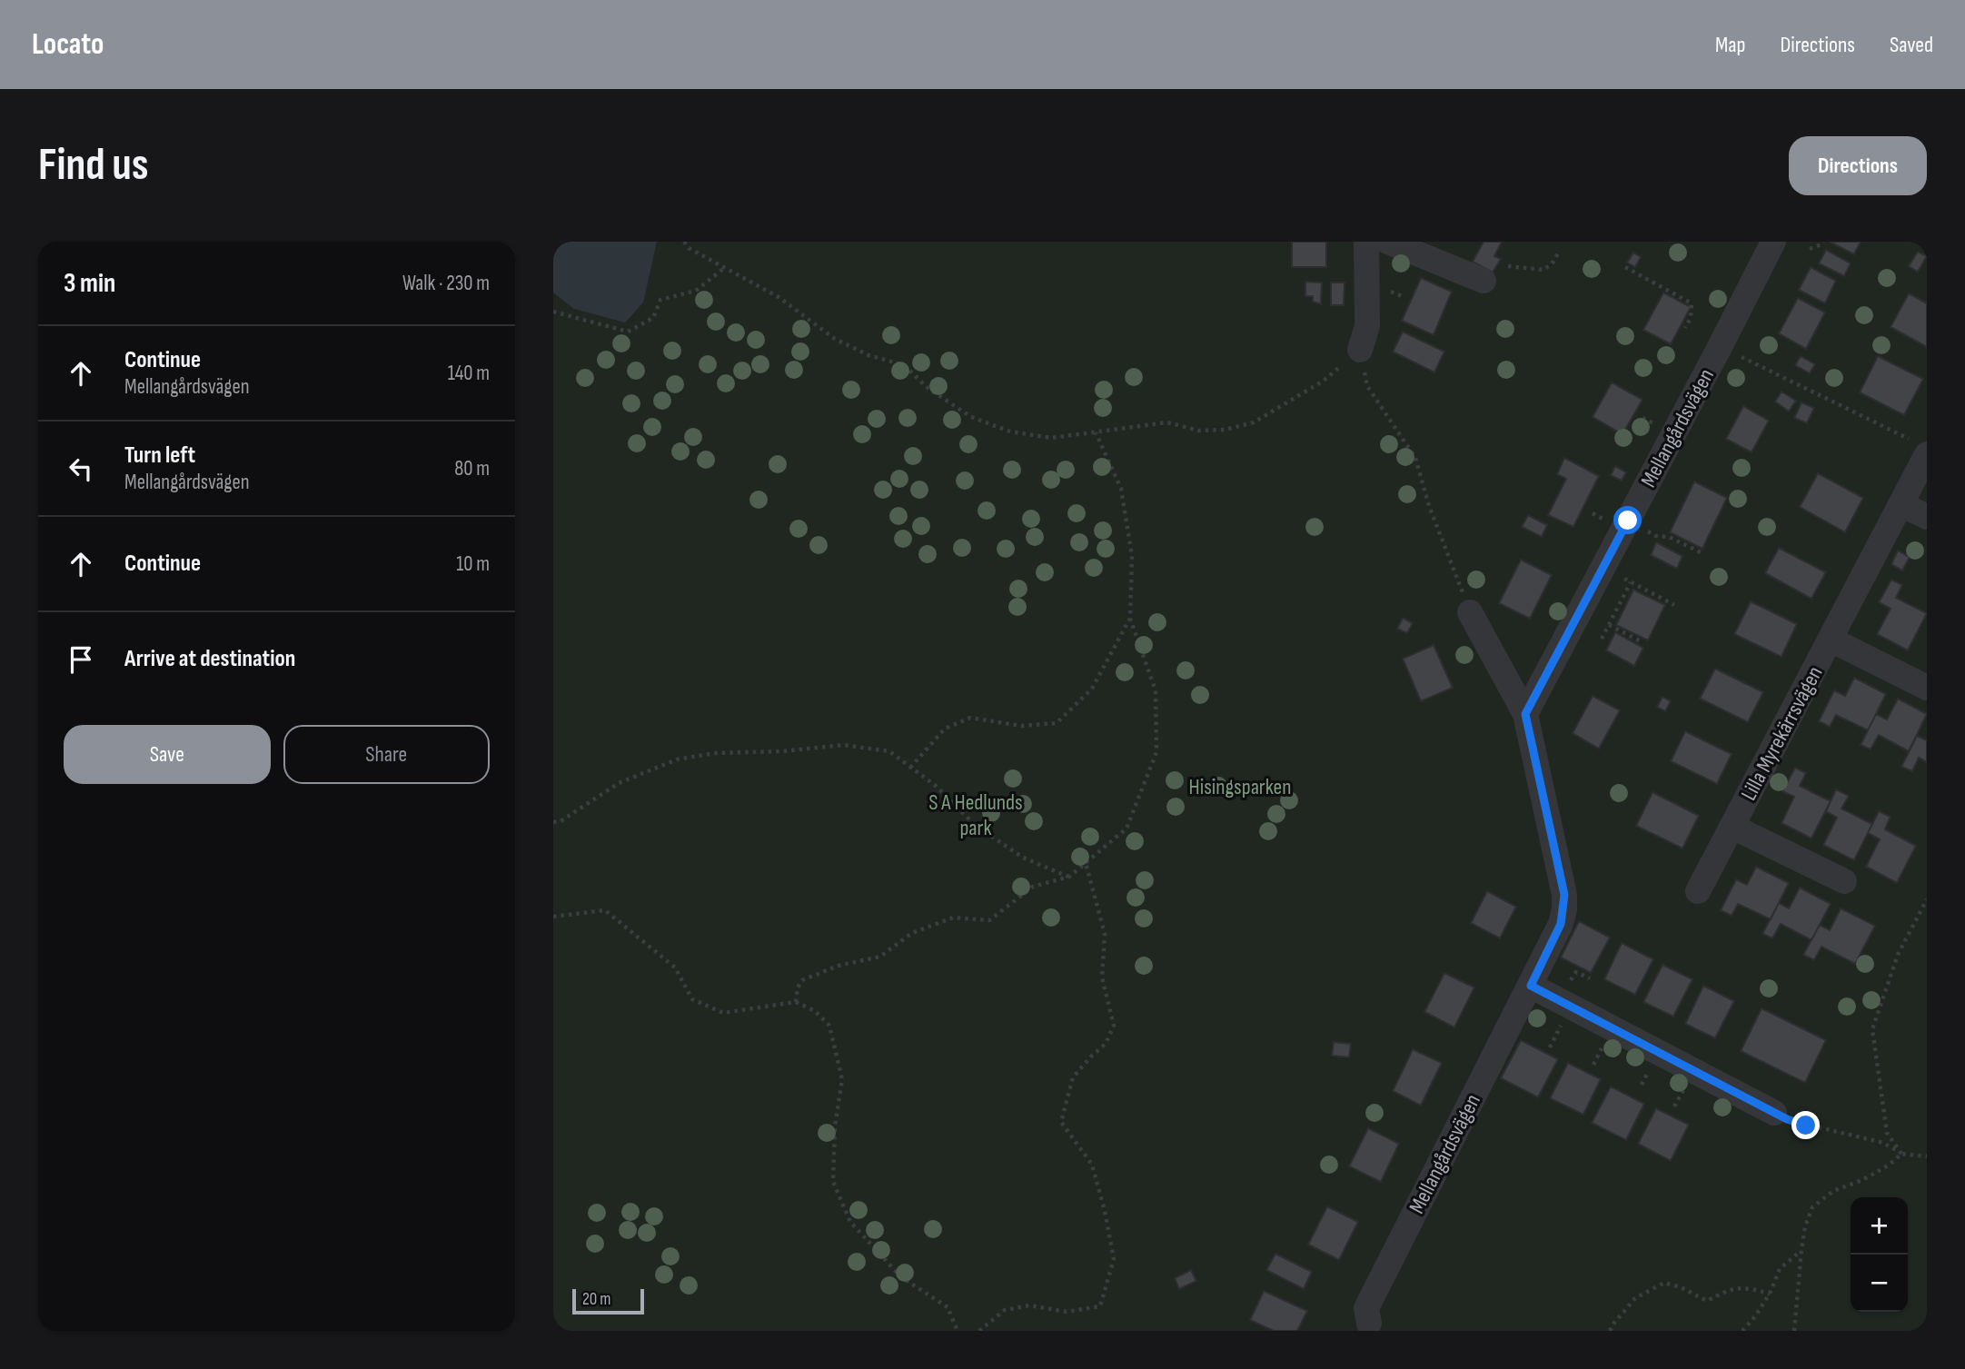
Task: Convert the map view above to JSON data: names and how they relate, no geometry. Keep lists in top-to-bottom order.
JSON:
{
  "streets": {
    "street": ["Mellangårdsvägen", "Lilla Myrekärrsvägen"]
  },
  "parks": ["Hisingsparken", "S A Hedlunds park"],
  "scale_bar": "20 m",
  "page": {
    "header": "Locato",
    "nav": ["Map", "Directions", "Saved"],
    "buttons": [
      "Directions",
      ["Save", "Share"]
    ],
    "title": "Find us",
    "heading": ["3 min", "Walk · 230 m"],
    "list": [
      ["Continue", "Mellangårdsvägen", "140 m"],
      ["Turn left", "Mellangårdsvägen", "80 m"],
      ["Continue", "10 m"],
      "Arrive at destination"
    ],
    "map_buttons": ["+", "−"],
    "scale": "20 m"
  }
}
